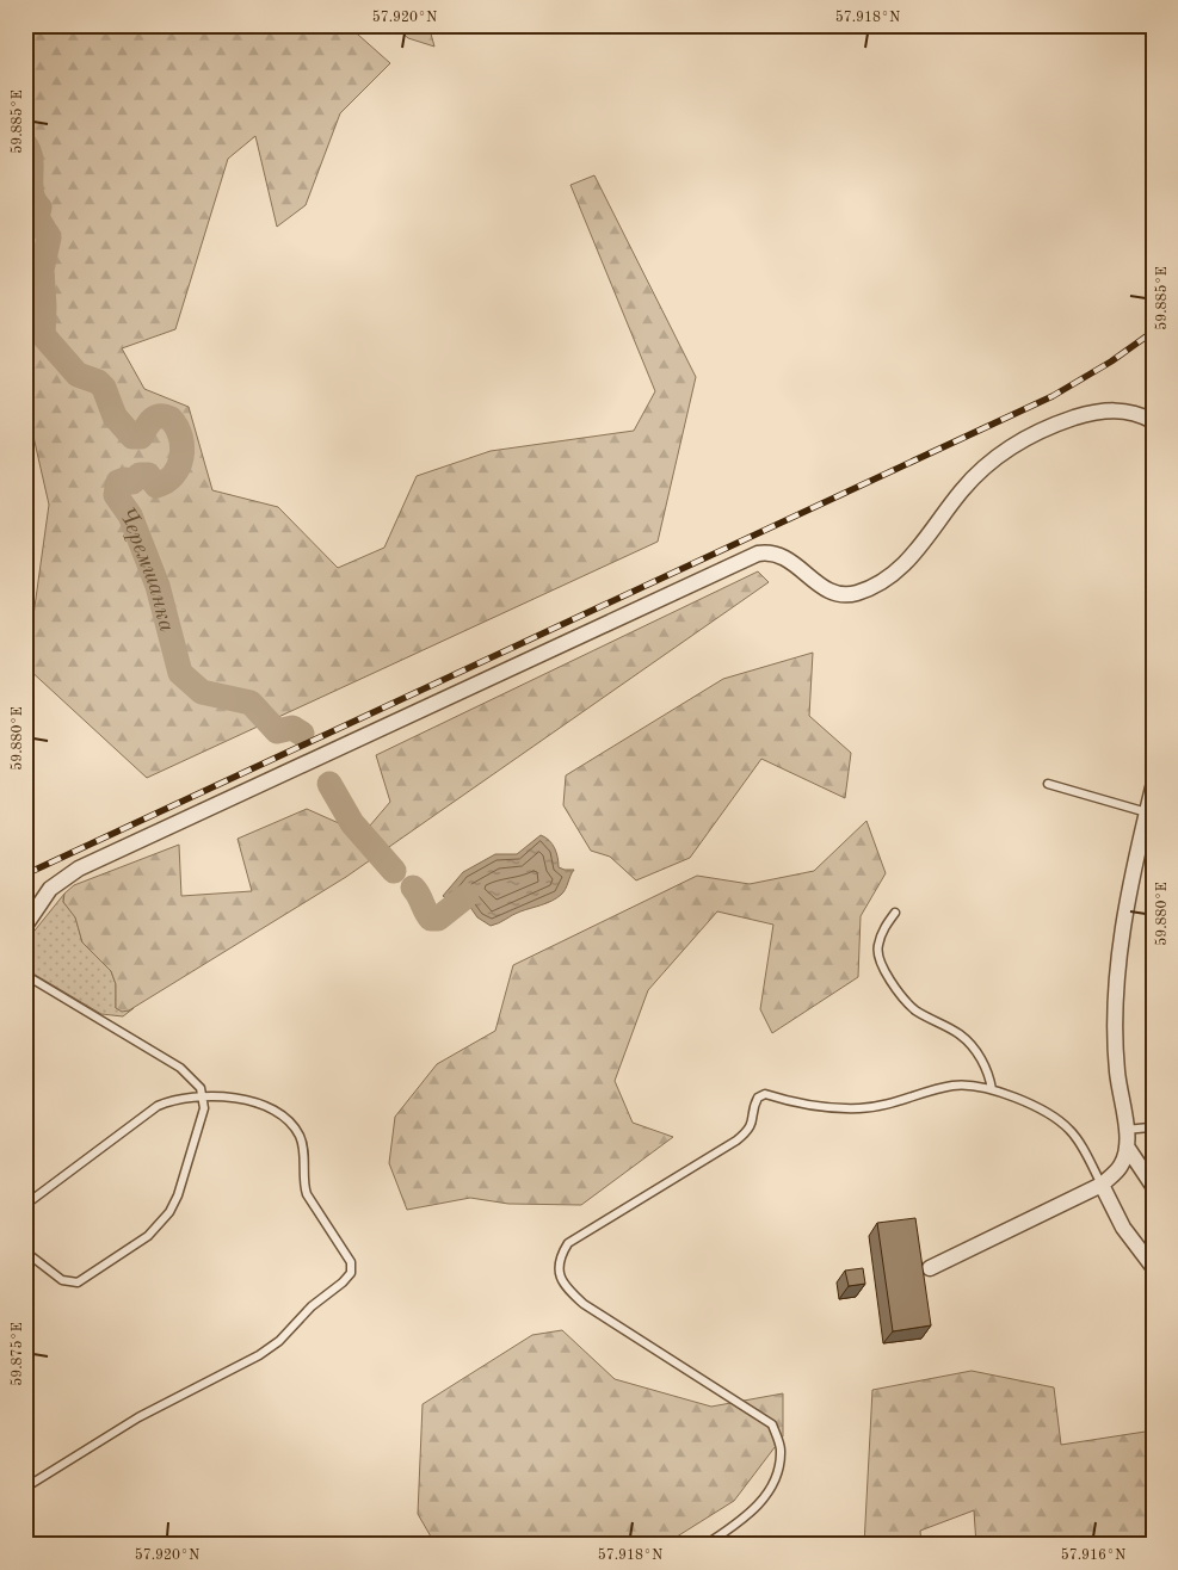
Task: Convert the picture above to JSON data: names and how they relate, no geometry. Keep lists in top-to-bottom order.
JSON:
{
  "water": ["Черемшанка"],
  "coordinates": [
    "57.920°N",
    "57.918°N",
    "59.885°E",
    "59.880°E",
    "59.875°E",
    "57.916°N"
  ]
}
